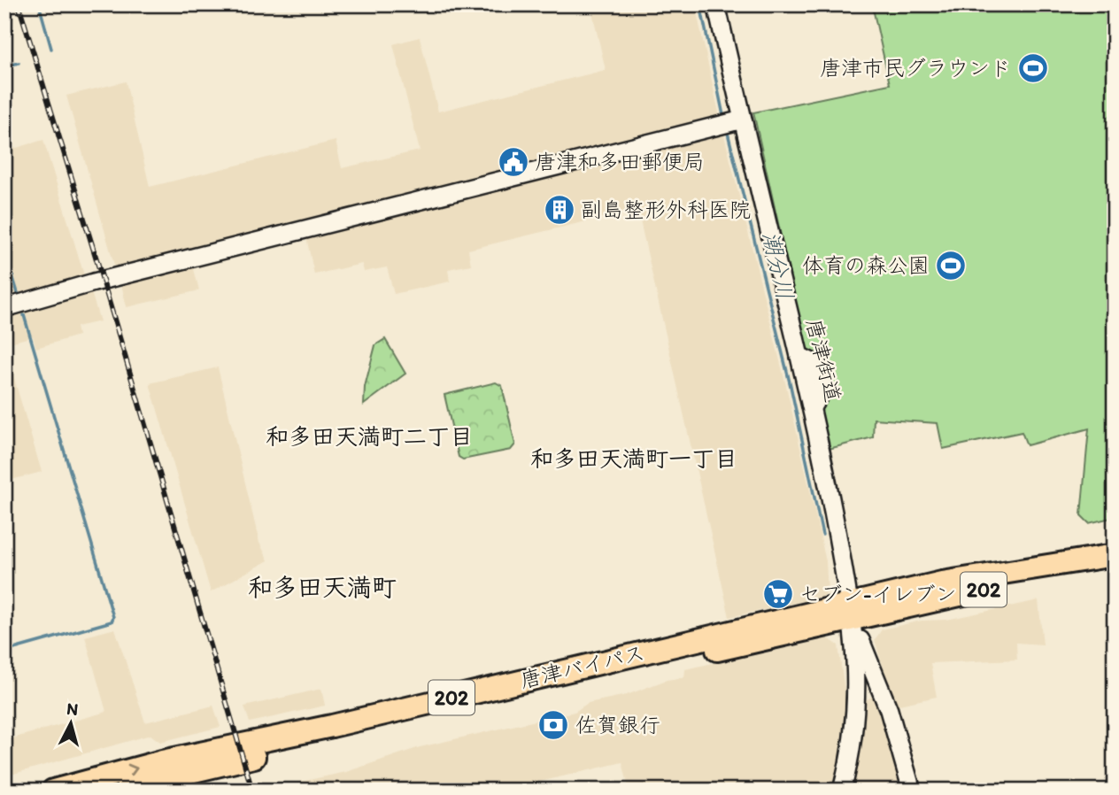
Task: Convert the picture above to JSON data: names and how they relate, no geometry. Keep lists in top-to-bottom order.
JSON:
{
  "streets": {
    "highway": ["202", "唐津バイパス"],
    "street": ["唐津街道"]
  },
  "crossings": [
    ["唐津街道", "唐津バイパス"]
  ],
  "districts": ["和多田天満町二丁目", "和多田天満町一丁目", "和多田天満町"],
  "water": ["潮分川"],
  "places": {
    "sports": ["唐津市民グラウンド", "体育の森公園"],
    "public building": ["唐津和多田郵便局"],
    "building": ["副島整形外科医院"],
    "supermarket": ["セブン-イレブン"],
    "bank": ["佐賀銀行"]
  },
  "north": "top"
}
